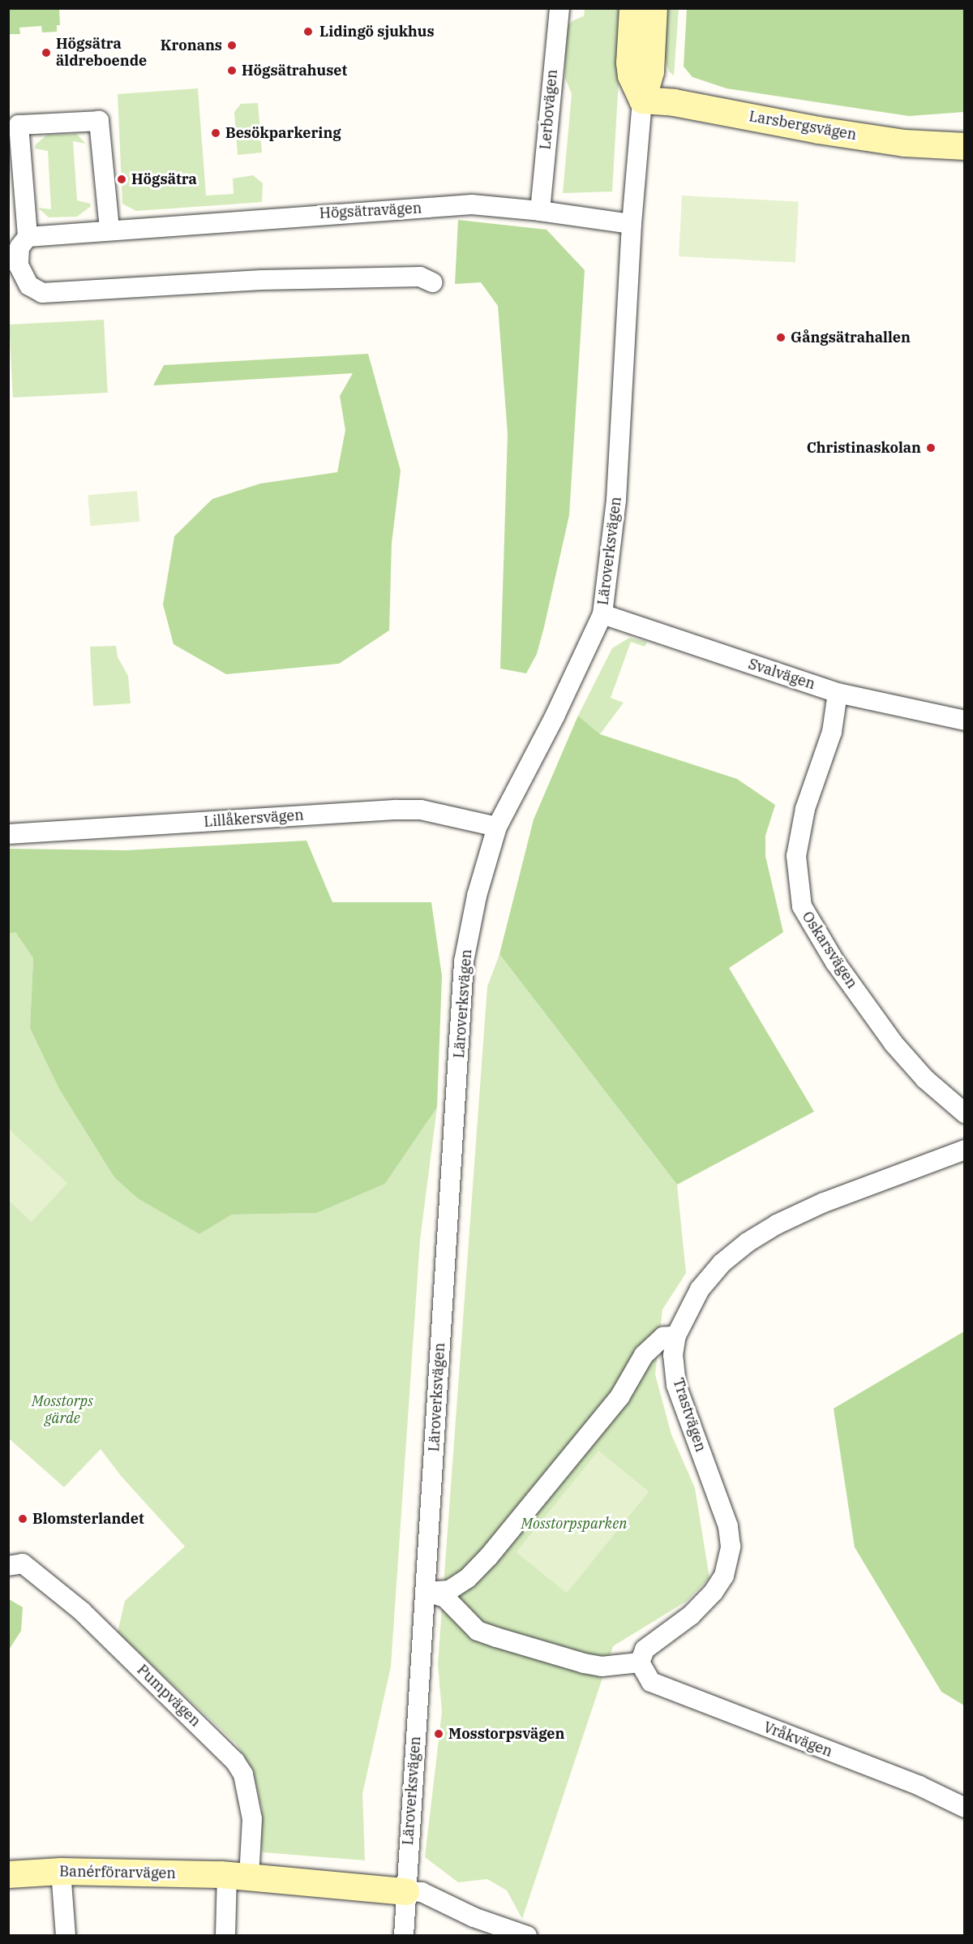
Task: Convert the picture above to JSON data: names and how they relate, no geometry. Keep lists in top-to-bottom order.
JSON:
{
  "streets": {
    "street": [
      "Lerbovägen",
      "Larsbergsvägen",
      "Högsätravägen",
      "Läroverksvägen",
      "Svalvägen",
      "Lillåkersvägen",
      "Oskarsvägen",
      "Trastvägen",
      "Pumpvägen",
      "Vråkvägen",
      "Banérförarvägen"
    ]
  },
  "crossings": [
    ["Lerbovägen", "Högsätravägen"],
    ["Larsbergsvägen", "Läroverksvägen"],
    ["Högsätravägen", "Läroverksvägen"],
    ["Läroverksvägen", "Svalvägen"],
    ["Läroverksvägen", "Lillåkersvägen"],
    ["Läroverksvägen", "Banérförarvägen"],
    ["Svalvägen", "Oskarsvägen"],
    ["Trastvägen", "Vråkvägen"],
    ["Pumpvägen", "Banérförarvägen"]
  ],
  "parks": ["Mosstorps gärde", "Mosstorpsparken"],
  "places": [
    "Lidingö sjukhus",
    "Kronans",
    "Högsätra äldreboende",
    "Högsätrahuset",
    "Besökparkering",
    "Högsätra",
    "Gångsätrahallen",
    "Christinaskolan",
    "Blomsterlandet",
    "Mosstorpsvägen"
  ]
}
